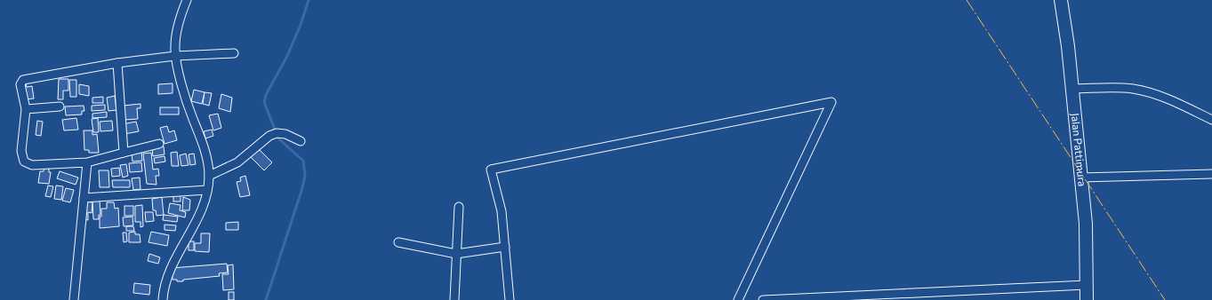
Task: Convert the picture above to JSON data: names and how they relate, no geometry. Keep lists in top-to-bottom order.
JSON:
{
  "streets": {
    "main road": ["Jalan Pattimura"]
  }
}
